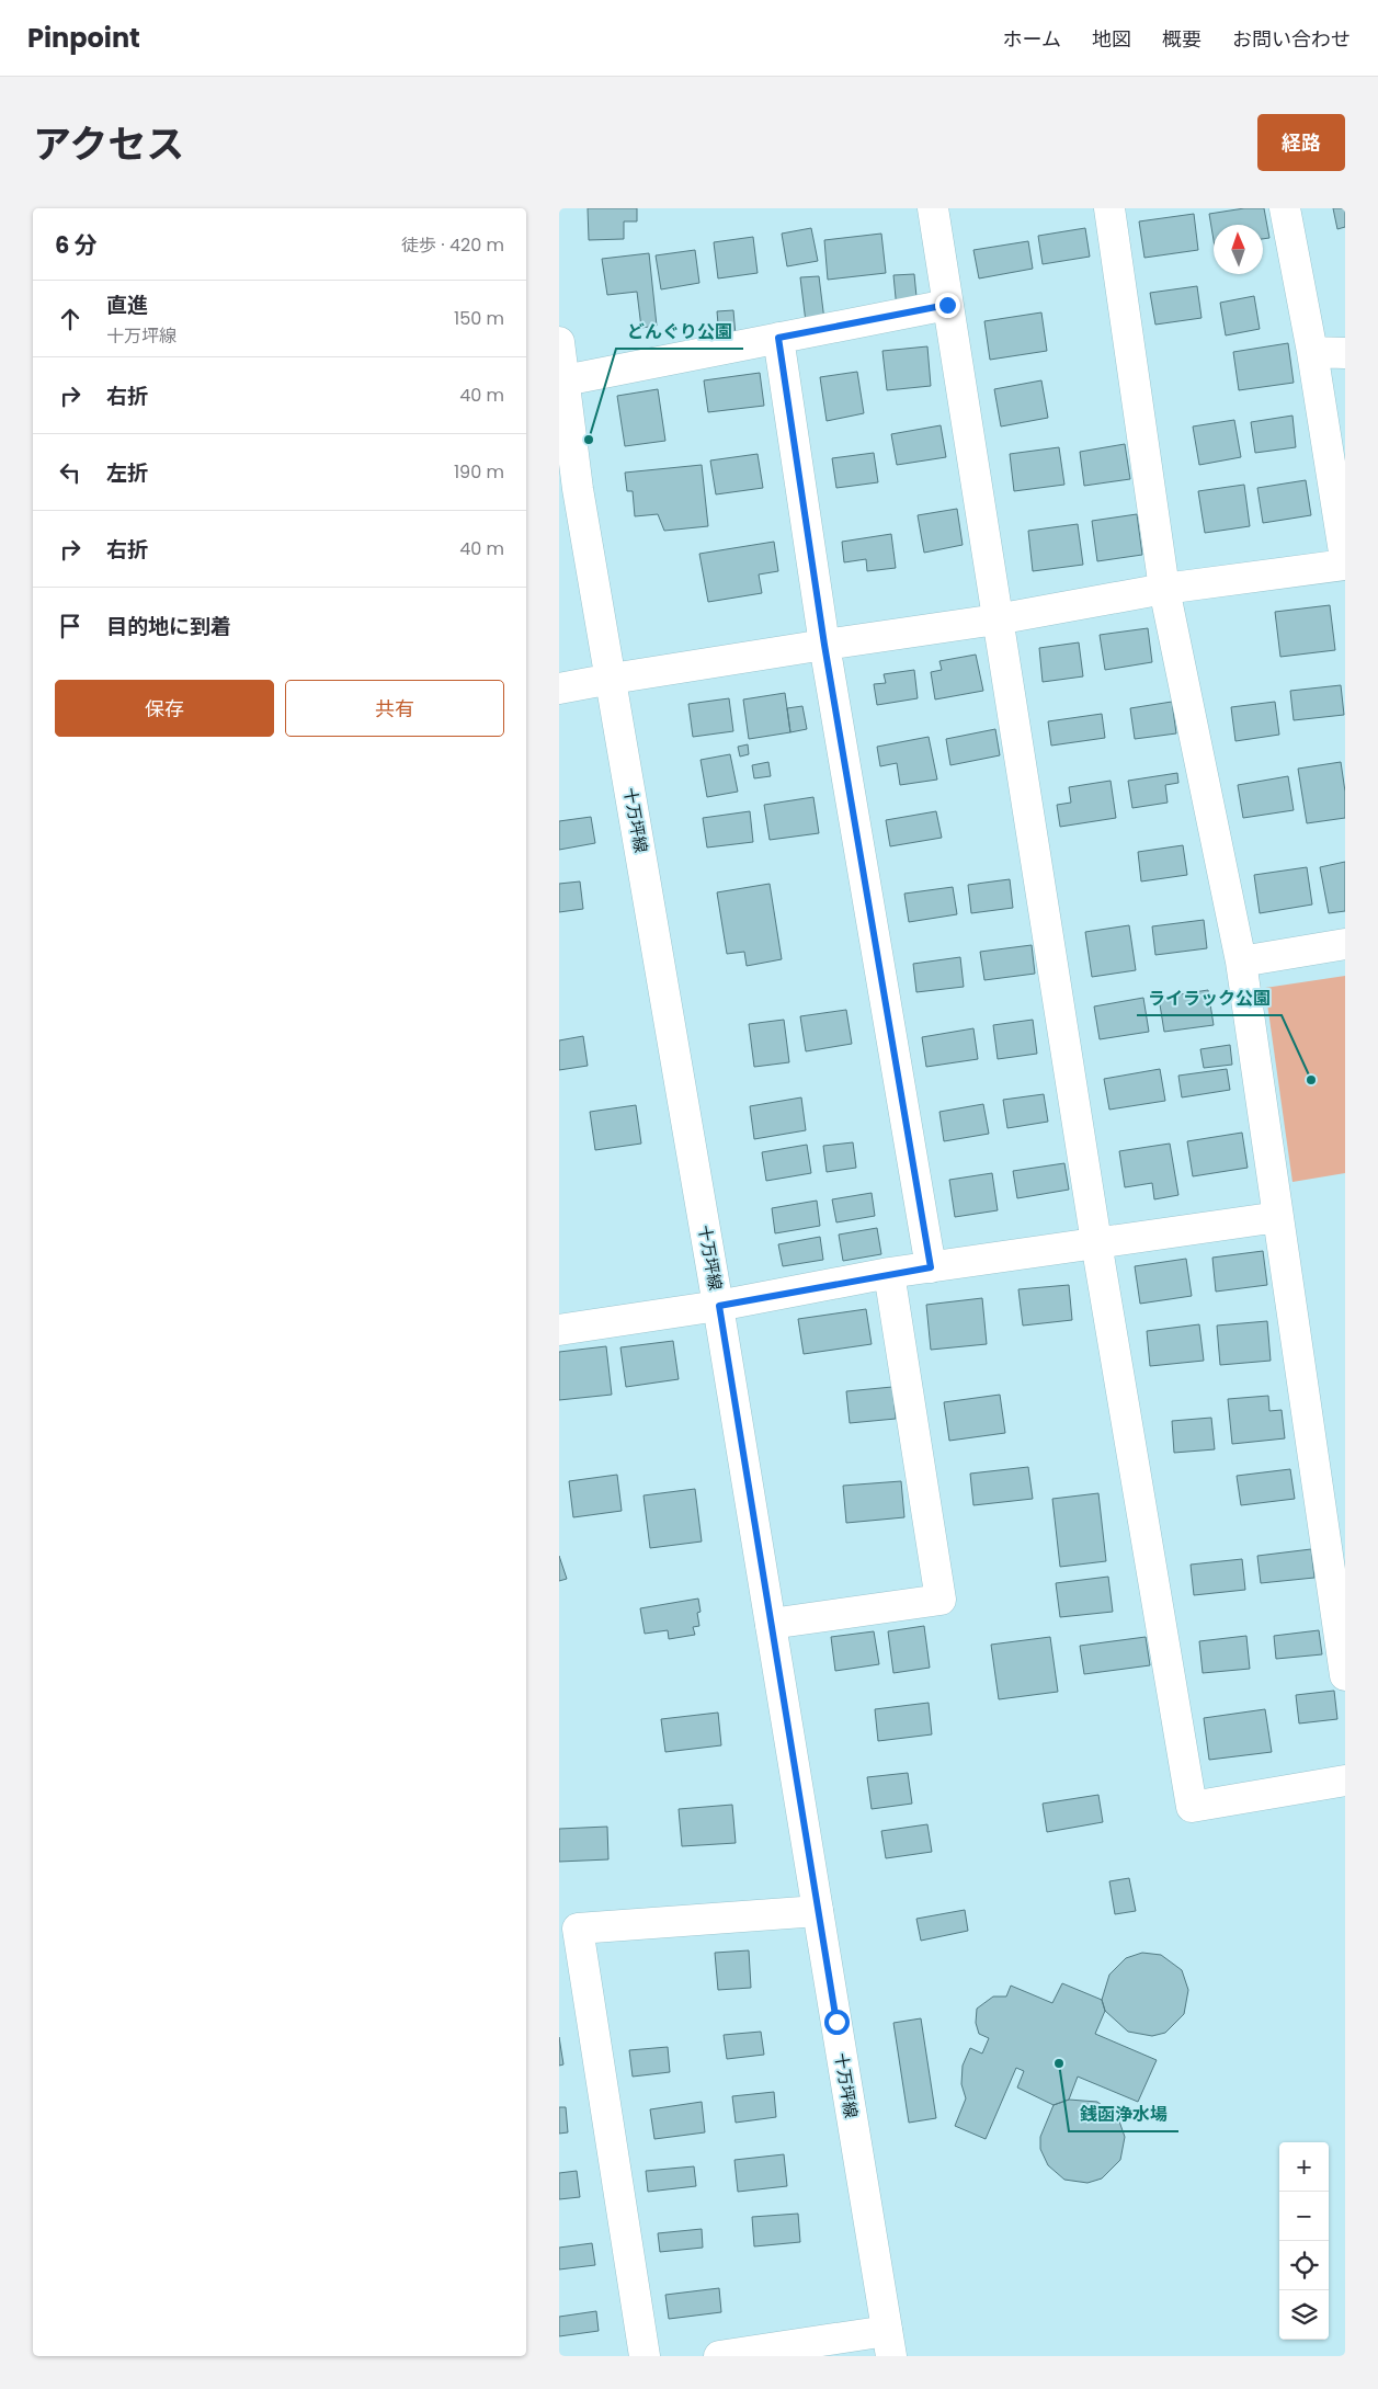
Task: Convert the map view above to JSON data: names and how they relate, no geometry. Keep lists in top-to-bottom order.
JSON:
{
  "streets": {
    "street": ["十万坪線"]
  },
  "places": ["どんぐり公園", "ライラック公園", "銭函浄水場"],
  "north": "top",
  "page": {
    "header": "Pinpoint",
    "nav": [
      "ホーム",
      "地図",
      "概要",
      "お問い合わせ"
    ],
    "title": "アクセス",
    "buttons": [
      "経路",
      ["保存", "共有"]
    ],
    "heading": ["6 分", "徒歩 · 420 m"],
    "list": [
      ["直進", "十万坪線", "150 m"],
      ["右折", "40 m"],
      ["左折", "190 m"],
      ["右折", "40 m"],
      "目的地に到着"
    ],
    "map_buttons": ["+", "−"]
  }
}
